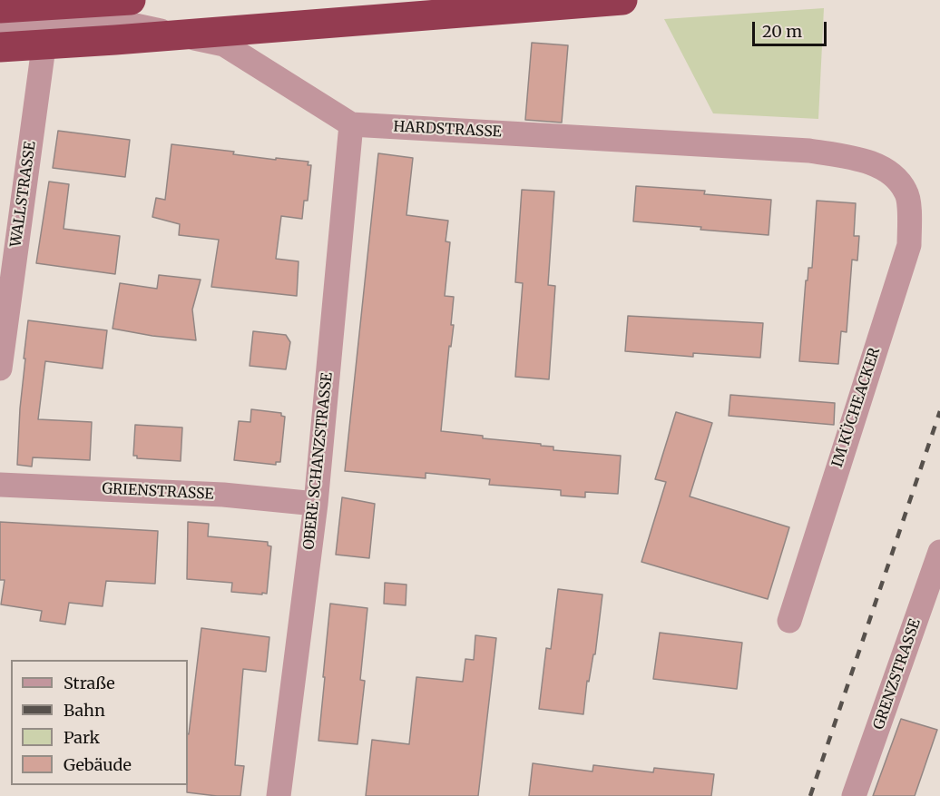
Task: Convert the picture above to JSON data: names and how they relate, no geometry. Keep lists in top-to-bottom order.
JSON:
{
  "streets": {
    "street": [
      "HARDSTRASSE",
      "WALLSTRASSE",
      "IM KÜCHEACKER",
      "OBERE SCHANZSTRASSE",
      "GRIENSTRASSE",
      "GRENZSTRASSE"
    ]
  },
  "crossings": [
    ["HARDSTRASSE", "WALLSTRASSE"],
    ["HARDSTRASSE", "IM KÜCHEACKER"],
    ["HARDSTRASSE", "OBERE SCHANZSTRASSE"],
    ["OBERE SCHANZSTRASSE", "GRIENSTRASSE"]
  ],
  "legend": [
    "Straße",
    "Bahn",
    "Park",
    "Gebäude"
  ],
  "scale_bar": "20 m"
}
